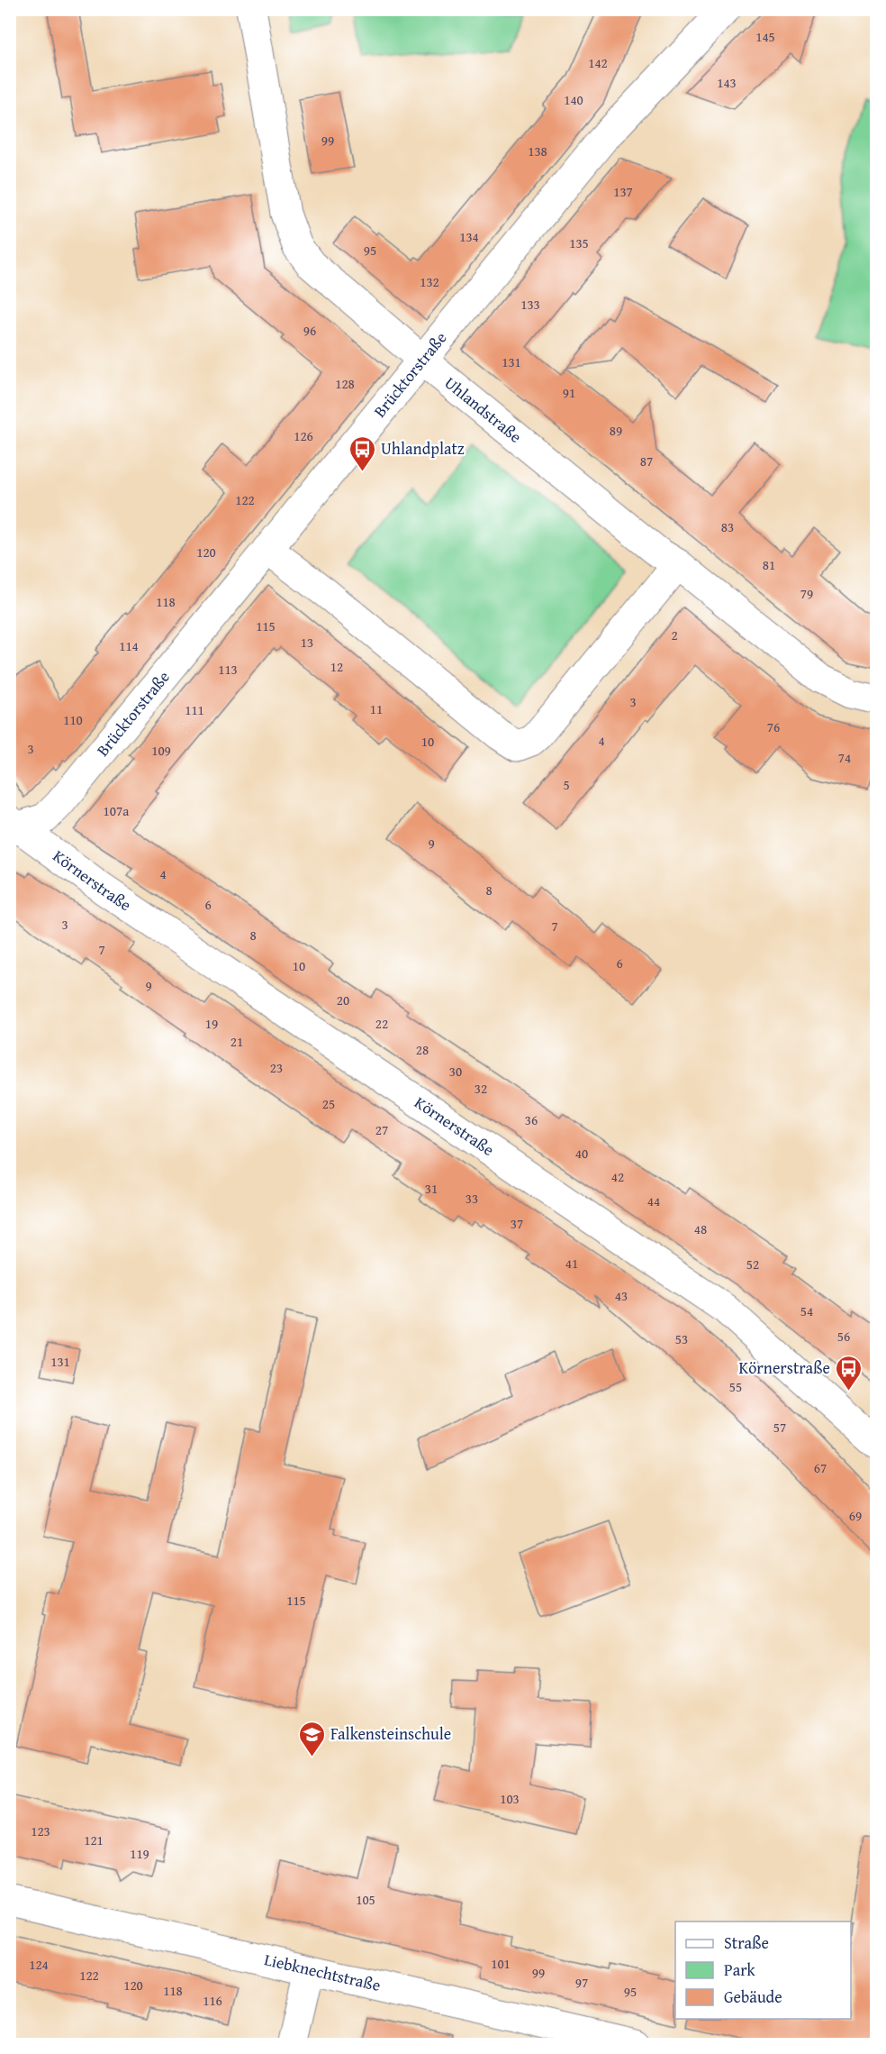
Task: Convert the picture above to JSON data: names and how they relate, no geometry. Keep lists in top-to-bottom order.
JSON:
{
  "streets": {
    "street": [
      "Brücktorstraße",
      "Uhlandstraße",
      "Körnerstraße",
      "Liebknechtstraße"
    ]
  },
  "crossings": [
    ["Brücktorstraße", "Uhlandstraße"],
    ["Brücktorstraße", "Körnerstraße"]
  ],
  "places": {
    "bus stop": ["Uhlandplatz", "Körnerstraße"],
    "school or university": ["Falkensteinschule"]
  },
  "house_numbers": [
    "145",
    "142",
    "143",
    "140",
    "99",
    "138",
    "137",
    "134",
    "135",
    "95",
    "132",
    "133",
    "96",
    "131",
    "128",
    "91",
    "89",
    "126",
    "87",
    "122",
    "83",
    "120",
    "81",
    "79",
    "118",
    "115",
    "2",
    "13",
    "114",
    "12",
    "113",
    "3",
    "11",
    "111",
    "110",
    "76",
    "4",
    "10",
    "3",
    "109",
    "74",
    "5",
    "107a",
    "9",
    "4",
    "8",
    "6",
    "3",
    "7",
    "8",
    "7",
    "6",
    "10",
    "9",
    "20",
    "19",
    "22",
    "21",
    "28",
    "23",
    "30",
    "32",
    "25",
    "36",
    "27",
    "40",
    "42",
    "31",
    "33",
    "44",
    "37",
    "48",
    "41",
    "52",
    "43",
    "54",
    "56",
    "53",
    "131",
    "55",
    "57",
    "67",
    "69",
    "115",
    "103",
    "123",
    "121",
    "119",
    "105",
    "101",
    "124",
    "99",
    "122",
    "97",
    "120",
    "118",
    "95",
    "116"
  ],
  "legend": ["Straße", "Park", "Gebäude"]
}
